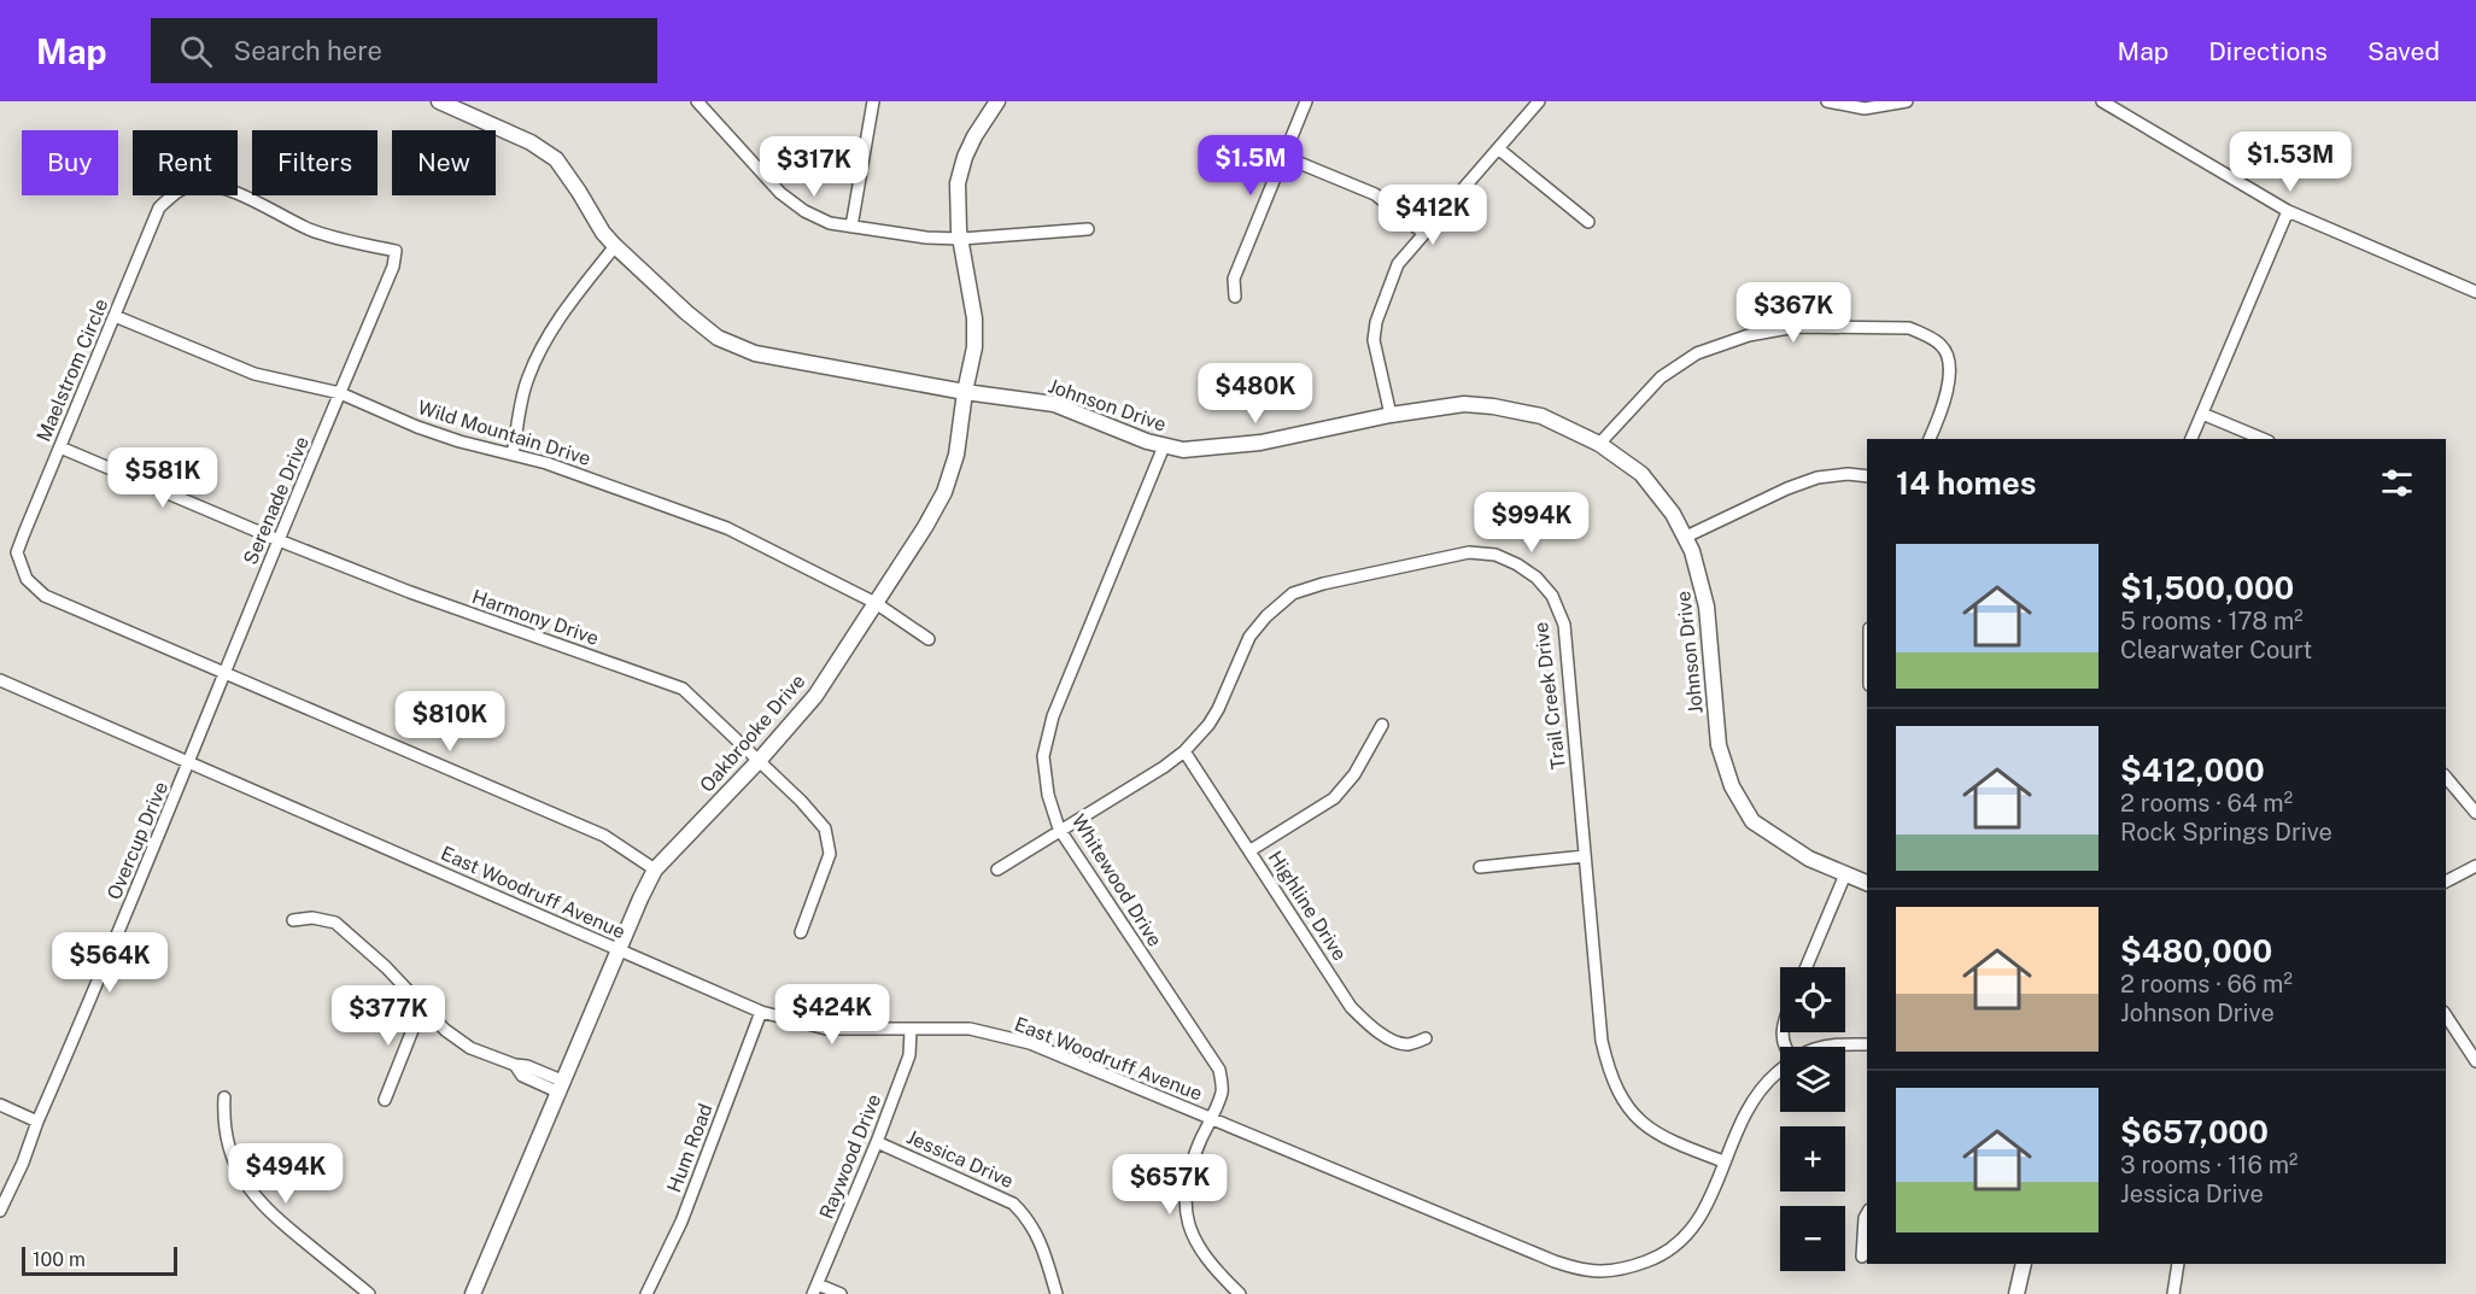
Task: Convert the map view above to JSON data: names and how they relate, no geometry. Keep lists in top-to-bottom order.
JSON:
{
  "streets": {
    "street": [
      "Maelstrom Circle",
      "Johnson Drive",
      "Wild Mountain Drive",
      "Serenade Drive",
      "Harmony Drive",
      "Trail Creek Drive",
      "Oakbrooke Drive",
      "Overcup Drive",
      "Whitewood Drive",
      "East Woodruff Avenue",
      "Highline Drive",
      "Hum Road",
      "Raywood Drive",
      "Jessica Drive"
    ]
  },
  "crossings": [
    ["Maelstrom Circle", "Wild Mountain Drive"],
    ["Maelstrom Circle", "Serenade Drive"],
    ["Maelstrom Circle", "Harmony Drive"],
    ["Maelstrom Circle", "Oakbrooke Drive"],
    ["Johnson Drive", "Oakbrooke Drive"],
    ["Johnson Drive", "Whitewood Drive"],
    ["Wild Mountain Drive", "Serenade Drive"],
    ["Wild Mountain Drive", "Oakbrooke Drive"],
    ["Serenade Drive", "Harmony Drive"],
    ["Serenade Drive", "Overcup Drive"],
    ["Serenade Drive", "East Woodruff Avenue"],
    ["Harmony Drive", "Oakbrooke Drive"],
    ["Trail Creek Drive", "Whitewood Drive"],
    ["Trail Creek Drive", "East Woodruff Avenue"],
    ["Trail Creek Drive", "Highline Drive"],
    ["Oakbrooke Drive", "East Woodruff Avenue"],
    ["Overcup Drive", "East Woodruff Avenue"],
    ["Whitewood Drive", "East Woodruff Avenue"],
    ["East Woodruff Avenue", "Hum Road"],
    ["East Woodruff Avenue", "Raywood Drive"],
    ["Raywood Drive", "Jessica Drive"]
  ],
  "scale_bar": "100 m",
  "page": {
    "header": "Map",
    "search": "Search here",
    "nav": ["Map", "Directions", "Saved"],
    "chip": [
      "Buy",
      "Rent",
      "Filters",
      "New"
    ],
    "price": [
      "$1.53M",
      "$1.5M",
      "$317K",
      "$412K",
      "$367K",
      "$480K",
      "$581K",
      "$994K",
      "$810K",
      "$564K",
      "$424K",
      "$377K",
      "$494K",
      "$657K"
    ],
    "heading": "14 homes",
    "list": [
      {
        "name": "$1,500,000",
        "note": "5 rooms · 178 m² · Clearwater Court"
      },
      {
        "name": "$412,000",
        "note": "2 rooms · 64 m² · Rock Springs Drive"
      },
      {
        "name": "$480,000",
        "note": "2 rooms · 66 m² · Johnson Drive"
      },
      {
        "name": "$657,000",
        "note": "3 rooms · 116 m² · Jessica Drive"
      }
    ],
    "map_buttons": ["+", "−"],
    "scale": "100 m"
  }
}
